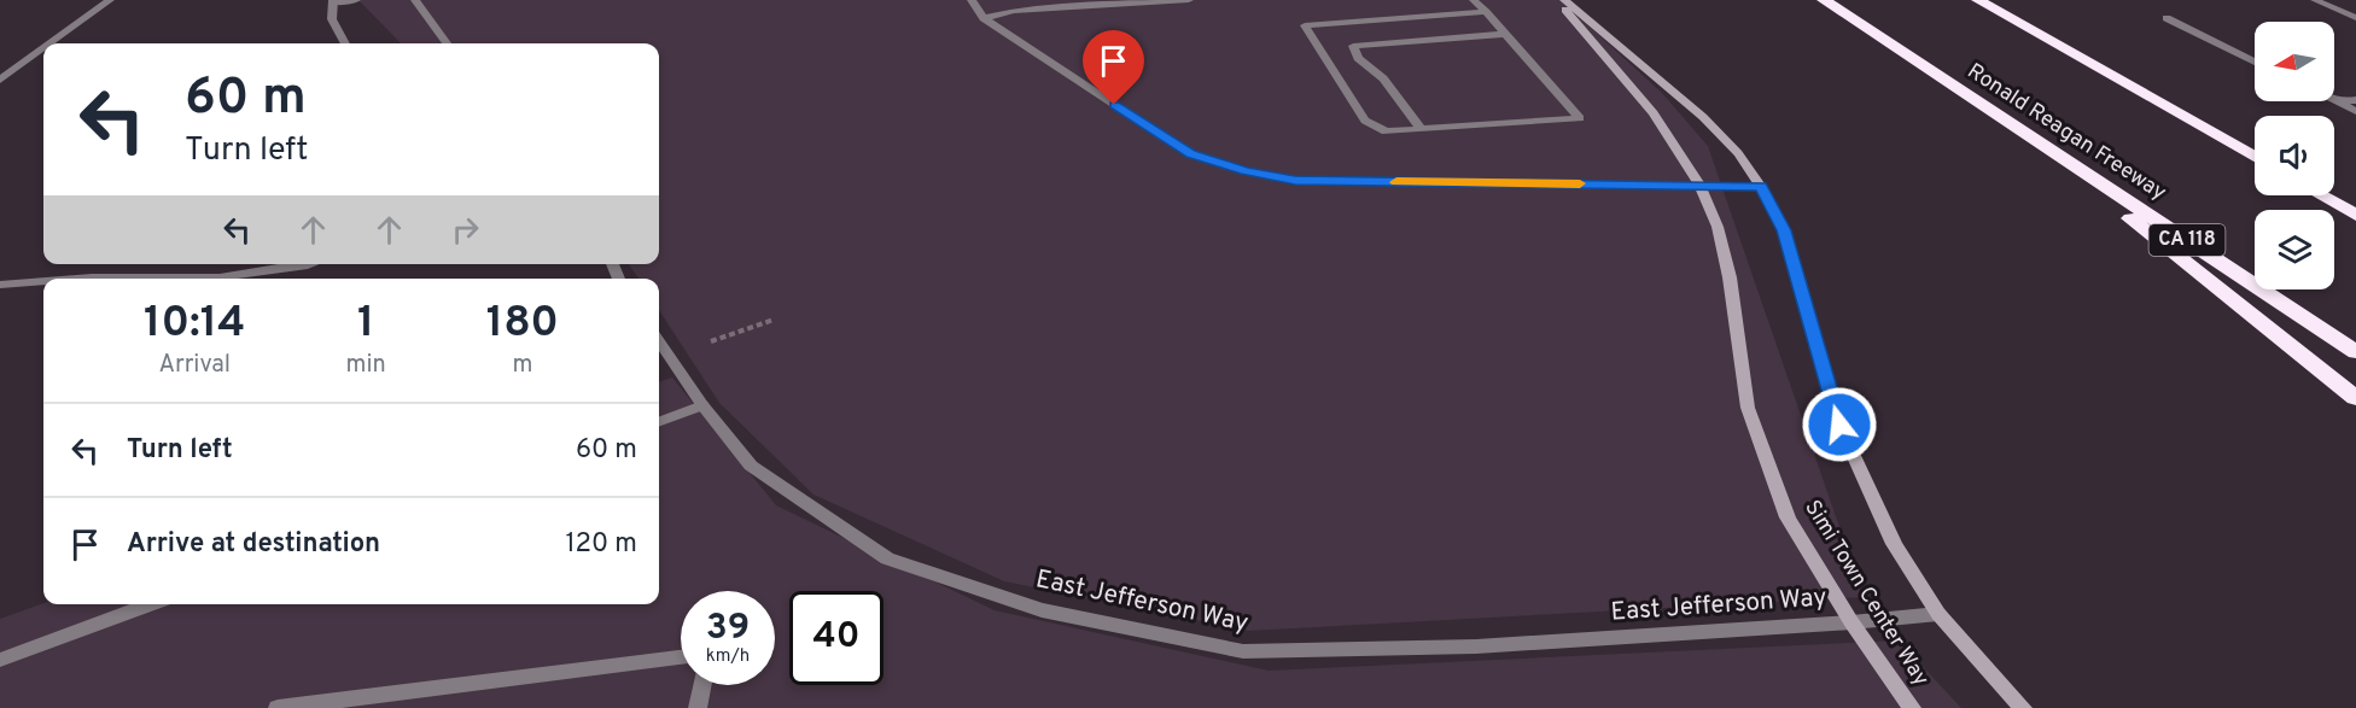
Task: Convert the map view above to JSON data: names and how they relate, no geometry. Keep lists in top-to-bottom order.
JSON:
{
  "streets": {
    "highway": ["Ronald Reagan Freeway", "CA 118"],
    "street": ["Simi Town Center Way", "East Jefferson Way"]
  },
  "crossings": [
    ["Simi Town Center Way", "East Jefferson Way"]
  ],
  "north": "left",
  "page": {
    "turn": ["60 m", "Turn left"],
    "eta": [
      "10:14",
      "Arrival",
      "1",
      "min",
      "180",
      "m"
    ],
    "list": [
      {
        "name": "Turn left",
        "value": "60 m"
      },
      {
        "name": "Arrive at destination",
        "value": "120 m"
      }
    ],
    "speed": "39 km/h",
    "limit": "40"
  }
}
